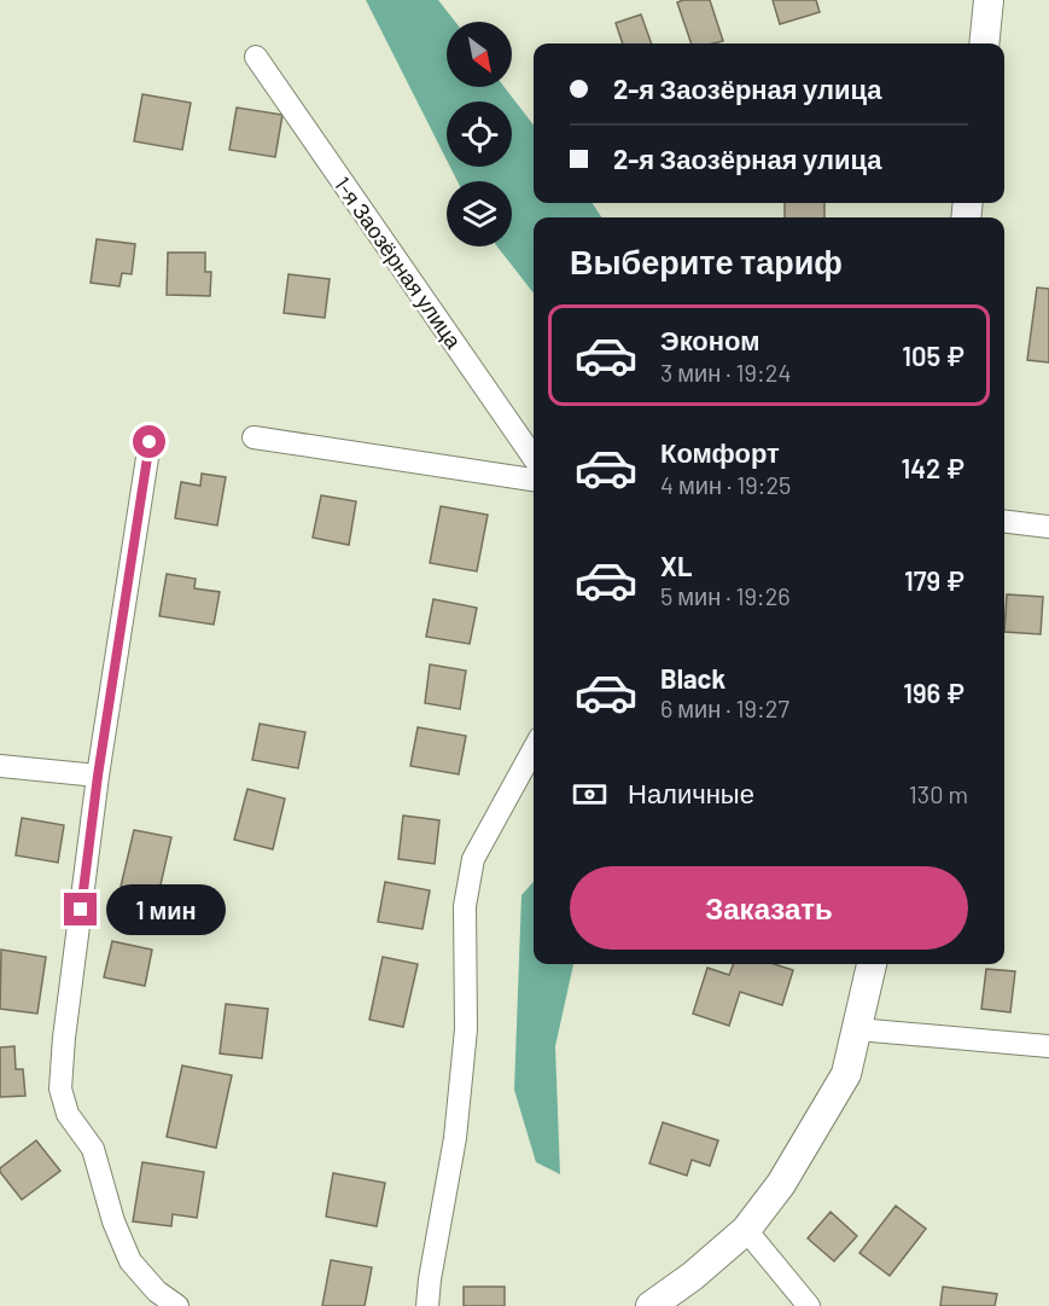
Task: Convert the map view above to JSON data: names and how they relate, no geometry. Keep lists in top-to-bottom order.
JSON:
{
  "streets": {
    "street": ["1-я Заозёрная улица"]
  },
  "north": "bottom right",
  "page": {
    "banner": ["2-я Заозёрная улица", "2-я Заозёрная улица"],
    "heading": "Выберите тариф",
    "list": [
      {
        "name": "Эконом",
        "note": "3 мин · 19:24",
        "value": "105 ₽"
      },
      {
        "name": "Комфорт",
        "note": "4 мин · 19:25",
        "value": "142 ₽"
      },
      {
        "name": "XL",
        "note": "5 мин · 19:26",
        "value": "179 ₽"
      },
      {
        "name": "Black",
        "note": "6 мин · 19:27",
        "value": "196 ₽"
      }
    ],
    "pay": ["Наличные", "130 m"],
    "buttons": "Заказать",
    "bubble": "1 мин"
  }
}
